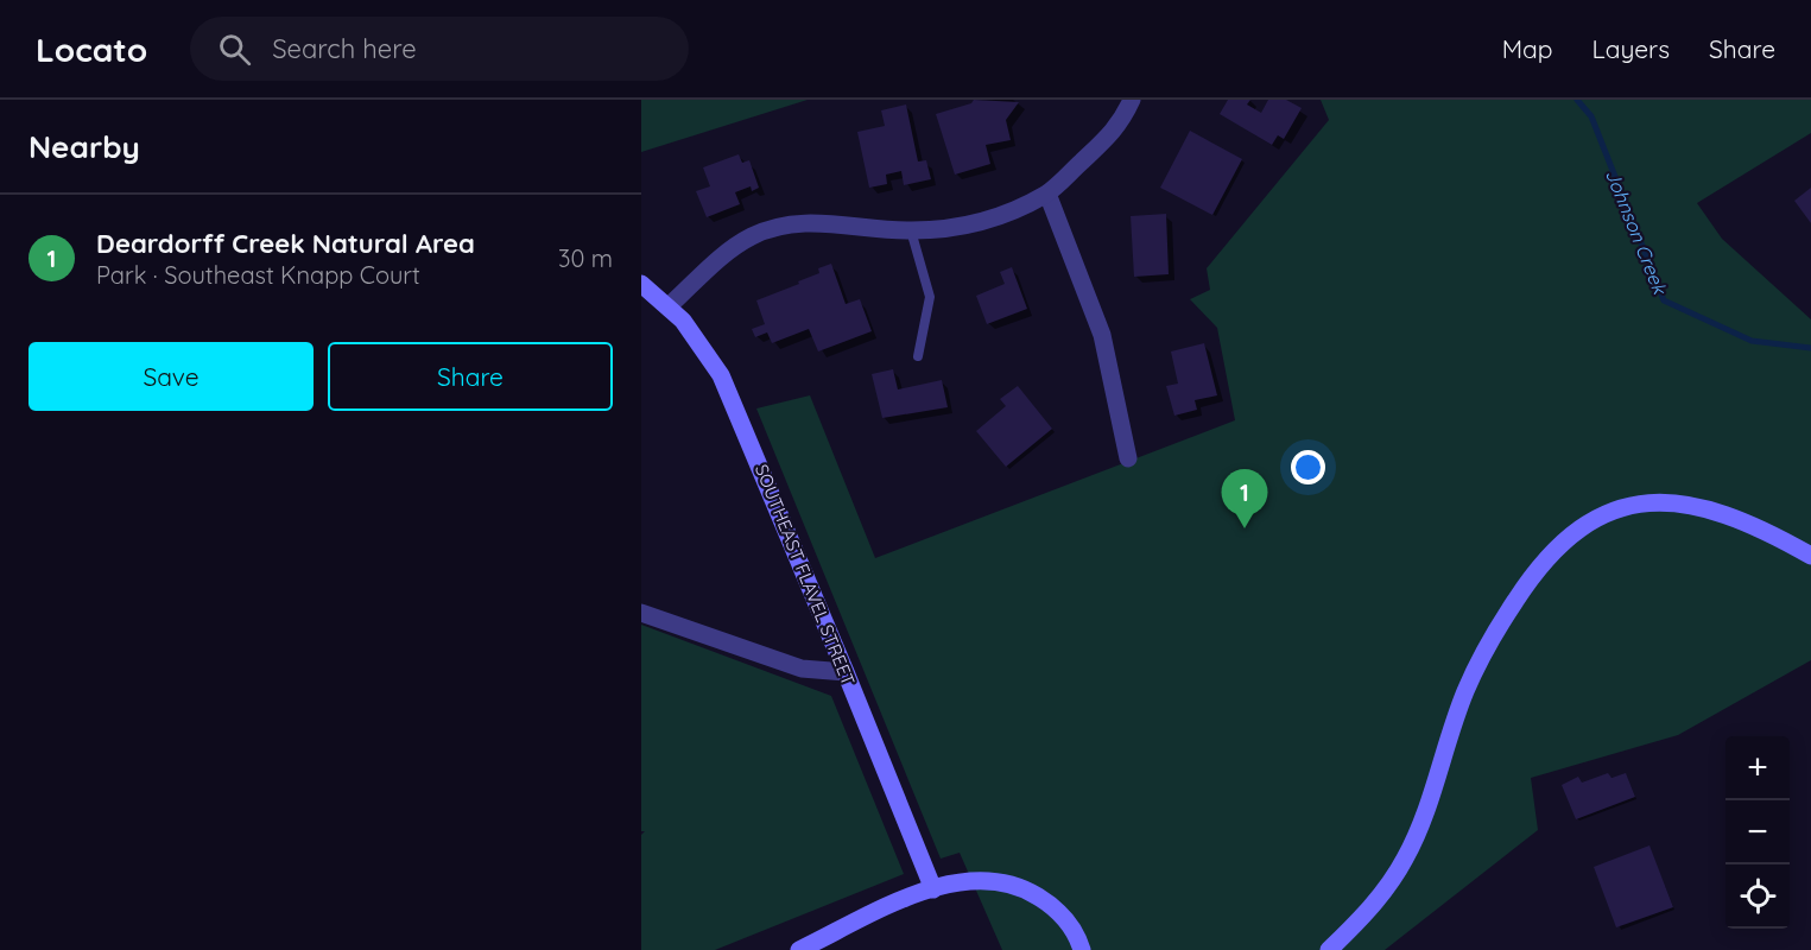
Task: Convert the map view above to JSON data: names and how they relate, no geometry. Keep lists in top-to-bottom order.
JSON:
{
  "streets": {
    "street": ["SOUTHEAST FLAVEL STREET"]
  },
  "water": ["Johnson Creek"],
  "page": {
    "header": "Locato",
    "search": "Search here",
    "nav": ["Map", "Layers", "Share"],
    "heading": "Nearby",
    "list": [
      {
        "mark": "1",
        "name": "Deardorff Creek Natural Area",
        "note": "Park · Southeast Knapp Court",
        "value": "30 m"
      }
    ],
    "buttons": ["Save", "Share"],
    "pins": "1",
    "map_buttons": ["+", "−"]
  }
}
